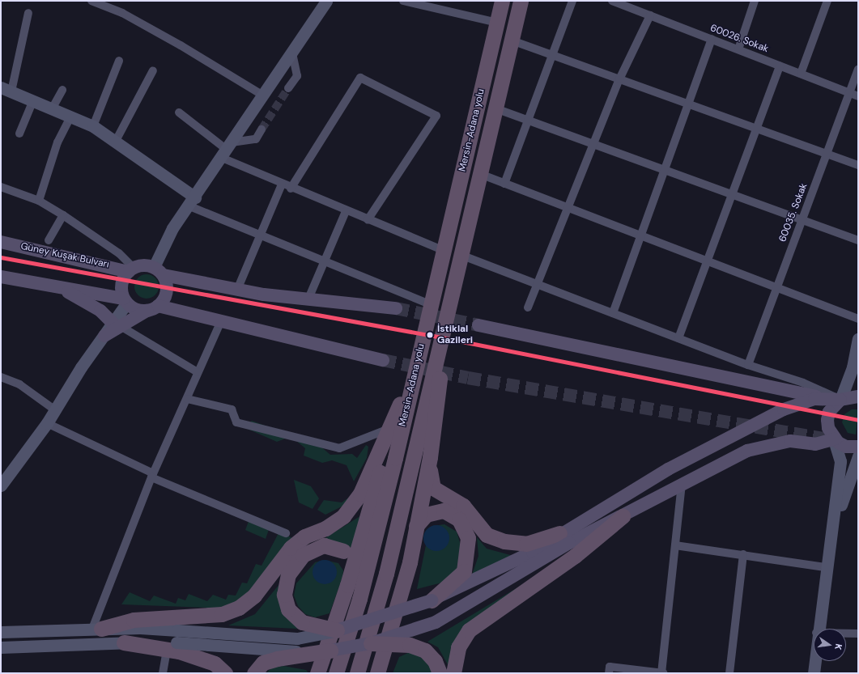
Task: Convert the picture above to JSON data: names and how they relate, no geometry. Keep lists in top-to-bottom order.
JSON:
{
  "streets": {
    "highway": ["Mersin-Adana yolu"],
    "main road": ["Güney Kuşak Bulvarı"],
    "street": ["60026. Sokak", "60035. Sokak"]
  },
  "crossings": [
    ["60026. Sokak", "60035. Sokak"]
  ],
  "places": ["İstiklal Gazileri"],
  "north": "right"
}
